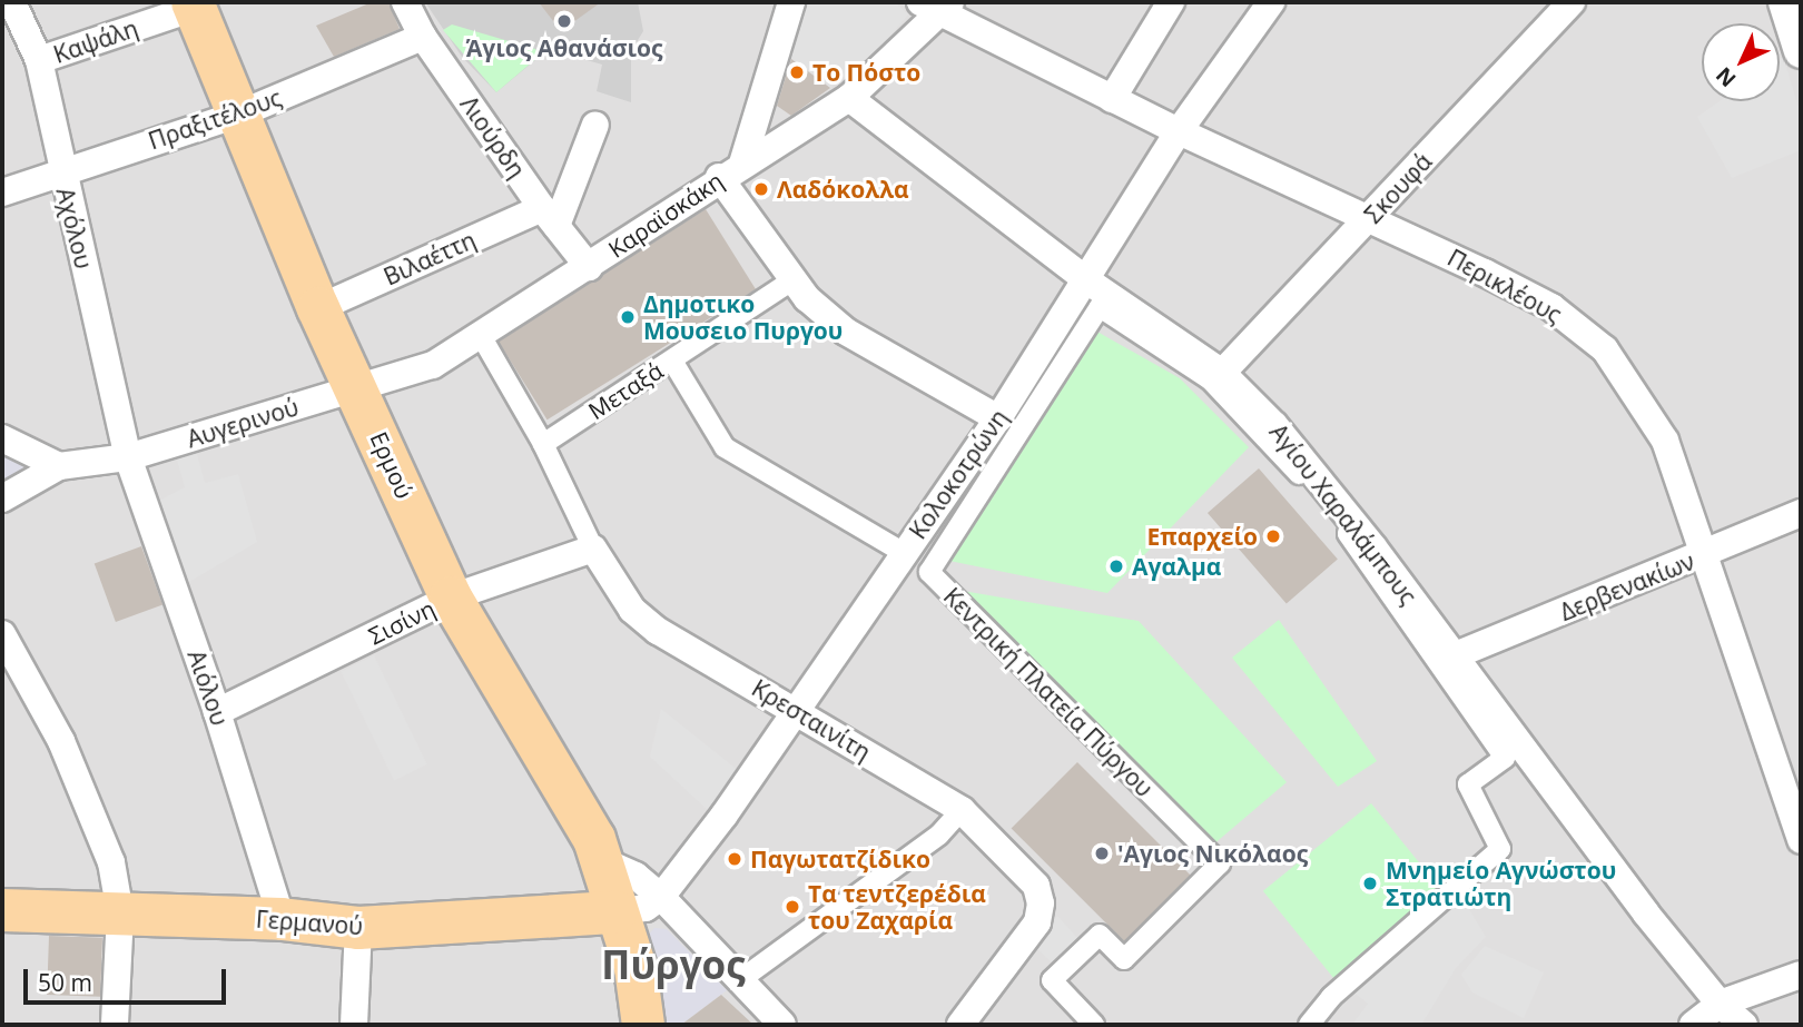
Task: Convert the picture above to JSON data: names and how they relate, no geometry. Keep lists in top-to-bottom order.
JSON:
{
  "streets": {
    "main road": ["Ερμού", "Γερμανού"],
    "street": [
      "Καψάλη",
      "Πραξιτέλους",
      "Λιούρδη",
      "Σκουφά",
      "Καραϊσκάκη",
      "Αχόλου",
      "Βιλαέττη",
      "Περικλέους",
      "Μεταξά",
      "Αυγερινού",
      "Κολοκοτρώνη",
      "Αγίου Χαραλάμπους",
      "Δερβενακίων",
      "Σισίνη",
      "Αιόλου",
      "Κεντρική Πλατεία Πύργου",
      "Κρεσταινίτη"
    ]
  },
  "crossings": [
    ["Καψάλη", "Αχόλου"],
    ["Καψάλη", "Ερμού"],
    ["Πραξιτέλους", "Λιούρδη"],
    ["Πραξιτέλους", "Αχόλου"],
    ["Πραξιτέλους", "Ερμού"],
    ["Λιούρδη", "Καραϊσκάκη"],
    ["Λιούρδη", "Βιλαέττη"],
    ["Σκουφά", "Περικλέους"],
    ["Σκουφά", "Αγίου Χαραλάμπους"],
    ["Καραϊσκάκη", "Περικλέους"],
    ["Καραϊσκάκη", "Αυγερινού"],
    ["Καραϊσκάκη", "Ερμού"],
    ["Καραϊσκάκη", "Αγίου Χαραλάμπους"],
    ["Αχόλου", "Αυγερινού"],
    ["Αχόλου", "Αιόλου"],
    ["Βιλαέττη", "Ερμού"],
    ["Περικλέους", "Κολοκοτρώνη"],
    ["Περικλέους", "Δερβενακίων"],
    ["Αυγερινού", "Ερμού"],
    ["Αυγερινού", "Αιόλου"],
    ["Ερμού", "Σισίνη"],
    ["Ερμού", "Γερμανού"],
    ["Κολοκοτρώνη", "Αγίου Χαραλάμπους"],
    ["Κολοκοτρώνη", "Κρεσταινίτη"],
    ["Αγίου Χαραλάμπους", "Δερβενακίων"],
    ["Σισίνη", "Αιόλου"],
    ["Σισίνη", "Κρεσταινίτη"],
    ["Αιόλου", "Γερμανού"]
  ],
  "districts": ["Πύργος"],
  "places": [
    "Άγιος Αθανάσιος",
    "Το Πόστο",
    "Λαδόκολλα",
    "Δημοτικο Μουσειο Πυργου",
    "Επαρχείο",
    "Αγαλμα",
    "'Αγιος Νικόλαος",
    "Παγωτατζίδικο",
    "Μνημείο Αγνώστου Στρατιώτη",
    "Τα τεντζερέδια του Ζαχαρία"
  ],
  "scale_bar": "50 m",
  "north": "bottom left"
}
